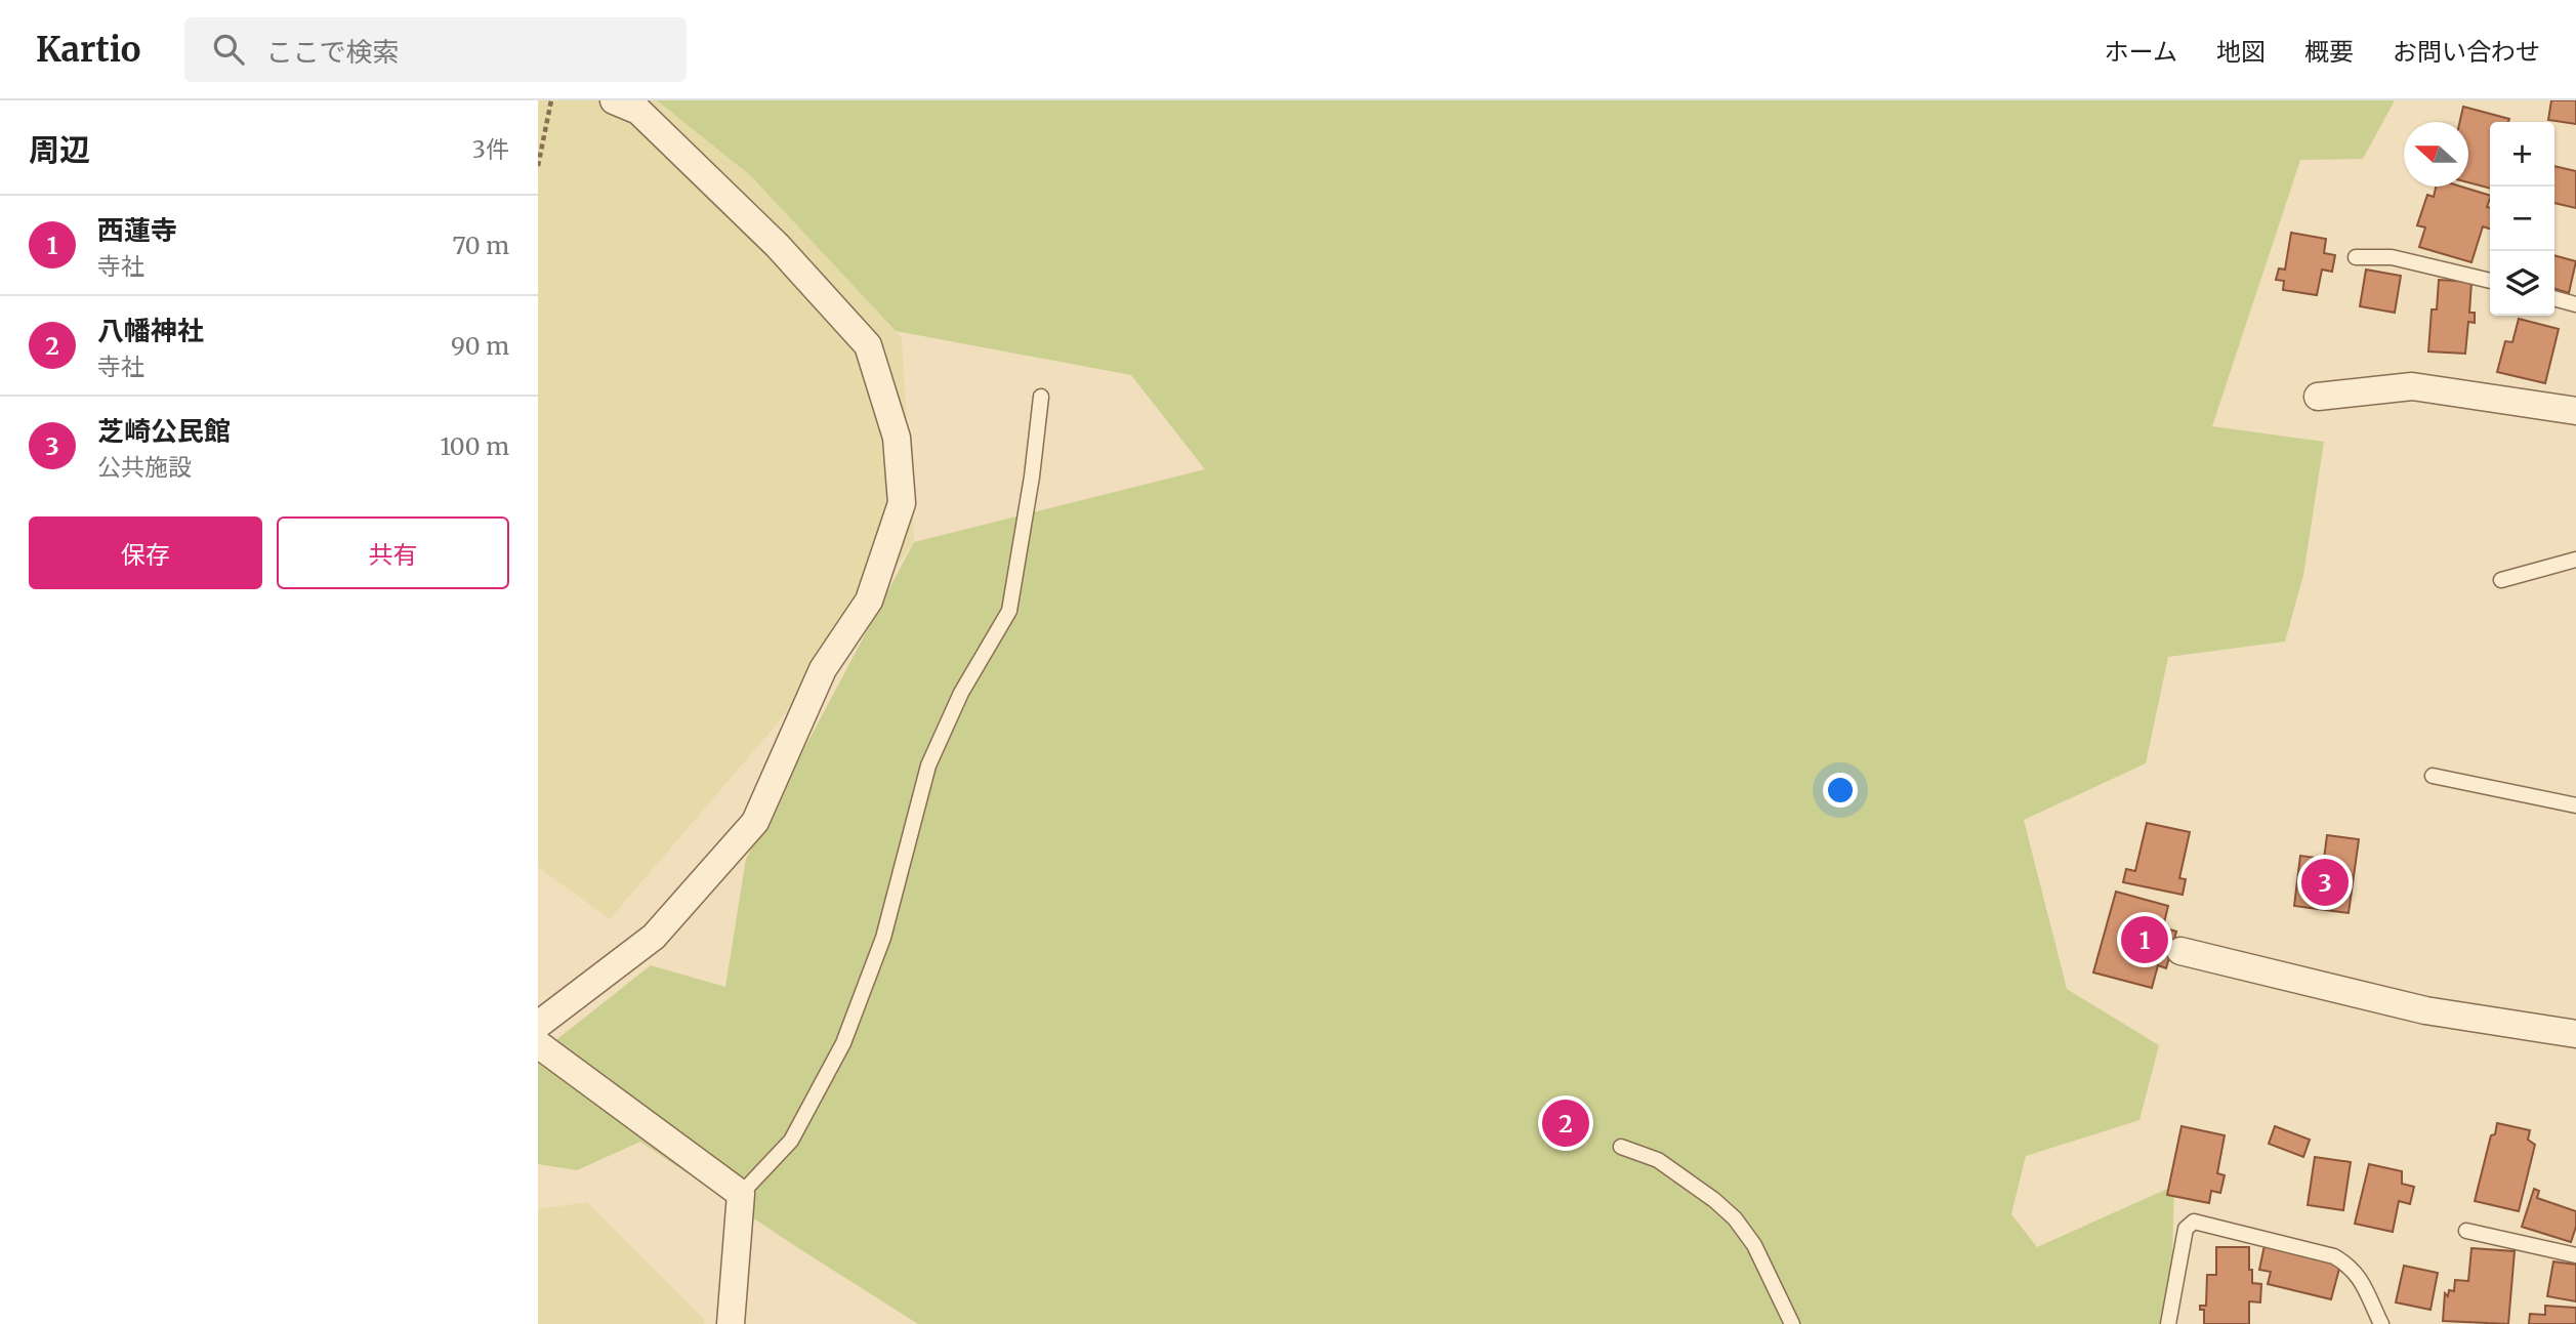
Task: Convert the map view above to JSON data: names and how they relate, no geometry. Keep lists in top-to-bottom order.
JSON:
{
  "north": "left",
  "page": {
    "header": "Kartio",
    "search": "ここで検索",
    "nav": [
      "ホーム",
      "地図",
      "概要",
      "お問い合わせ"
    ],
    "heading": ["周辺", "3件"],
    "map_buttons": ["+", "−"],
    "list": [
      {
        "mark": "1",
        "name": "西蓮寺",
        "note": "寺社",
        "value": "70 m"
      },
      {
        "mark": "2",
        "name": "八幡神社",
        "note": "寺社",
        "value": "90 m"
      },
      {
        "mark": "3",
        "name": "芝崎公民館",
        "note": "公共施設",
        "value": "100 m"
      }
    ],
    "buttons": ["保存", "共有"],
    "pins": ["3", "1", "2"]
  }
}
